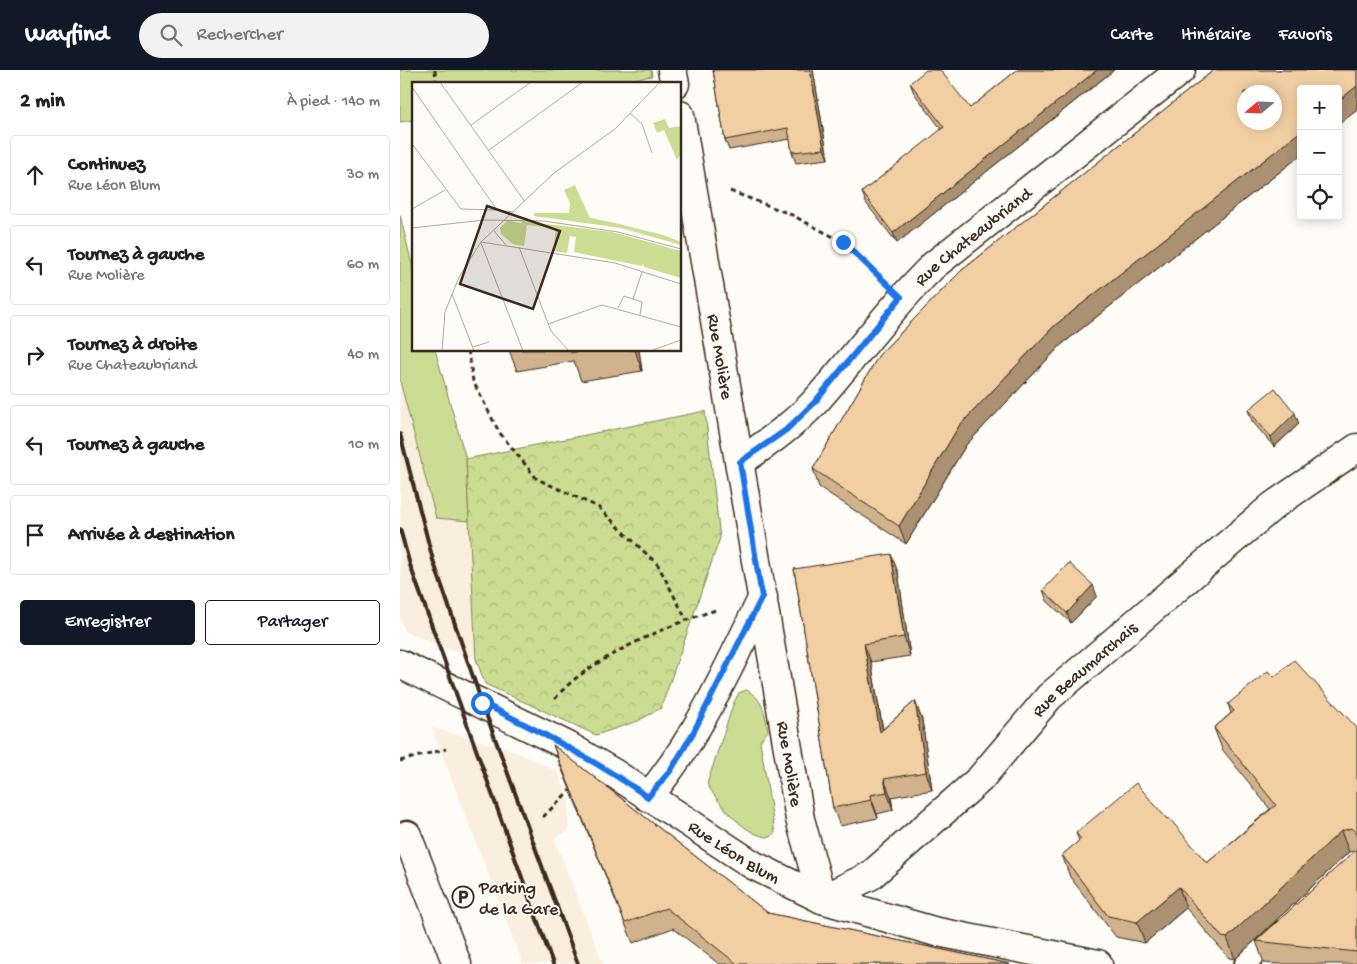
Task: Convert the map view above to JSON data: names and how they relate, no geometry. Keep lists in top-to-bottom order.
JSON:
{
  "streets": {
    "street": [
      "Rue Chateaubriand",
      "Rue Molière",
      "Rue Beaumarchais",
      "Rue Léon Blum"
    ]
  },
  "crossings": [
    ["Rue Chateaubriand", "Rue Molière"],
    ["Rue Molière", "Rue Beaumarchais"],
    ["Rue Molière", "Rue Léon Blum"],
    ["Rue Beaumarchais", "Rue Léon Blum"]
  ],
  "places": {
    "parking": ["Parking de la Gare"]
  },
  "north": "left",
  "page": {
    "header": "Wayfind",
    "search": "Rechercher",
    "nav": ["Carte", "Itinéraire", "Favoris"],
    "heading": ["2 min", "À pied · 140 m"],
    "map_buttons": ["+", "−"],
    "list": [
      ["Continuez", "Rue Léon Blum", "30 m"],
      ["Tournez à gauche", "Rue Molière", "60 m"],
      ["Tournez à droite", "Rue Chateaubriand", "40 m"],
      ["Tournez à gauche", "10 m"],
      "Arrivée à destination"
    ],
    "buttons": ["Enregistrer", "Partager"]
  }
}
